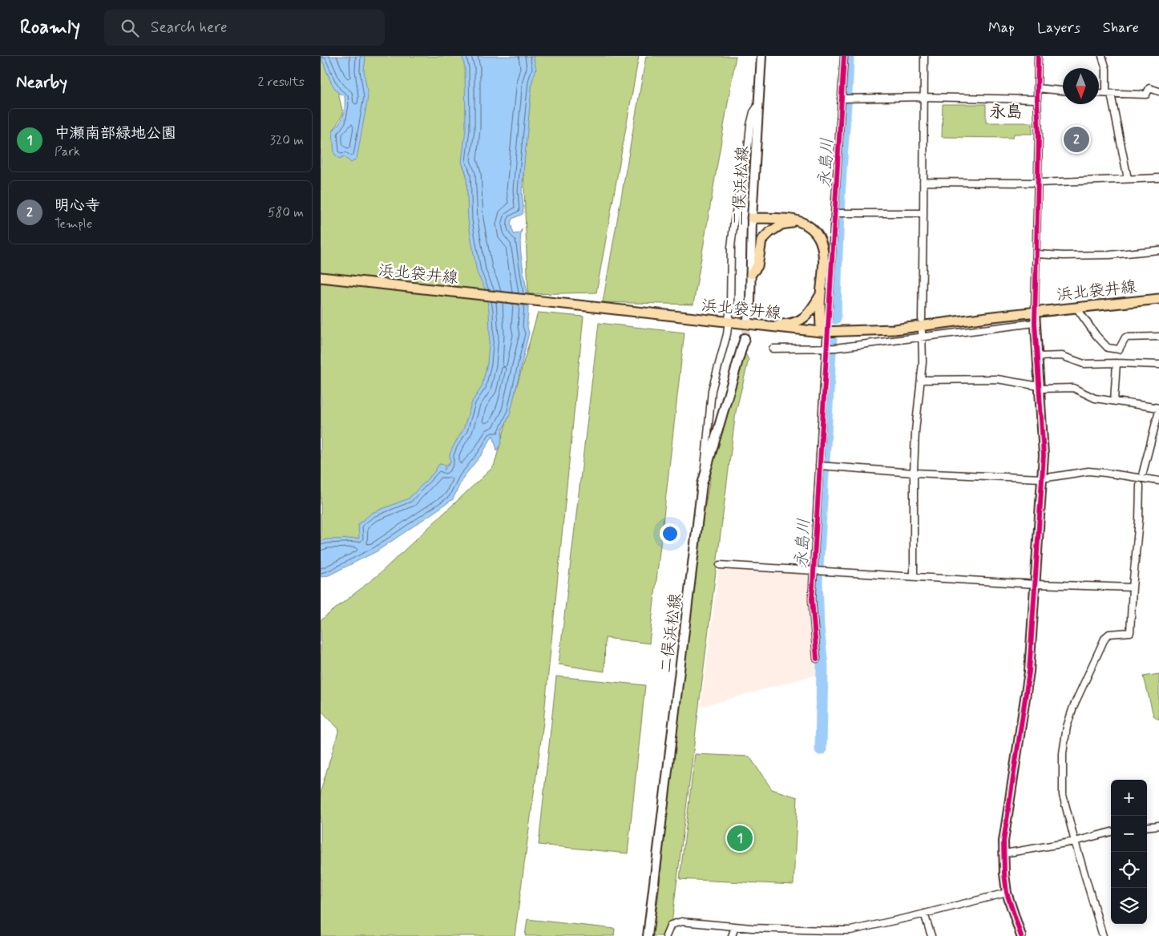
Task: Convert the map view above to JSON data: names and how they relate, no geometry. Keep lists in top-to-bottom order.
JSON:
{
  "streets": {
    "main road": ["二俣浜松線", "浜北袋井線"]
  },
  "districts": ["永島"],
  "water": ["永島川"],
  "north": "bottom",
  "page": {
    "header": "Roamly",
    "search": "Search here",
    "nav": ["Map", "Layers", "Share"],
    "heading": ["Nearby", "2 results"],
    "list": [
      {
        "mark": "1",
        "name": "中瀬南部緑地公園",
        "note": "Park",
        "value": "320 m"
      },
      {
        "mark": "2",
        "name": "明心寺",
        "note": "Temple",
        "value": "580 m"
      }
    ],
    "pins": ["2", "1"],
    "map_buttons": ["+", "−"]
  }
}
